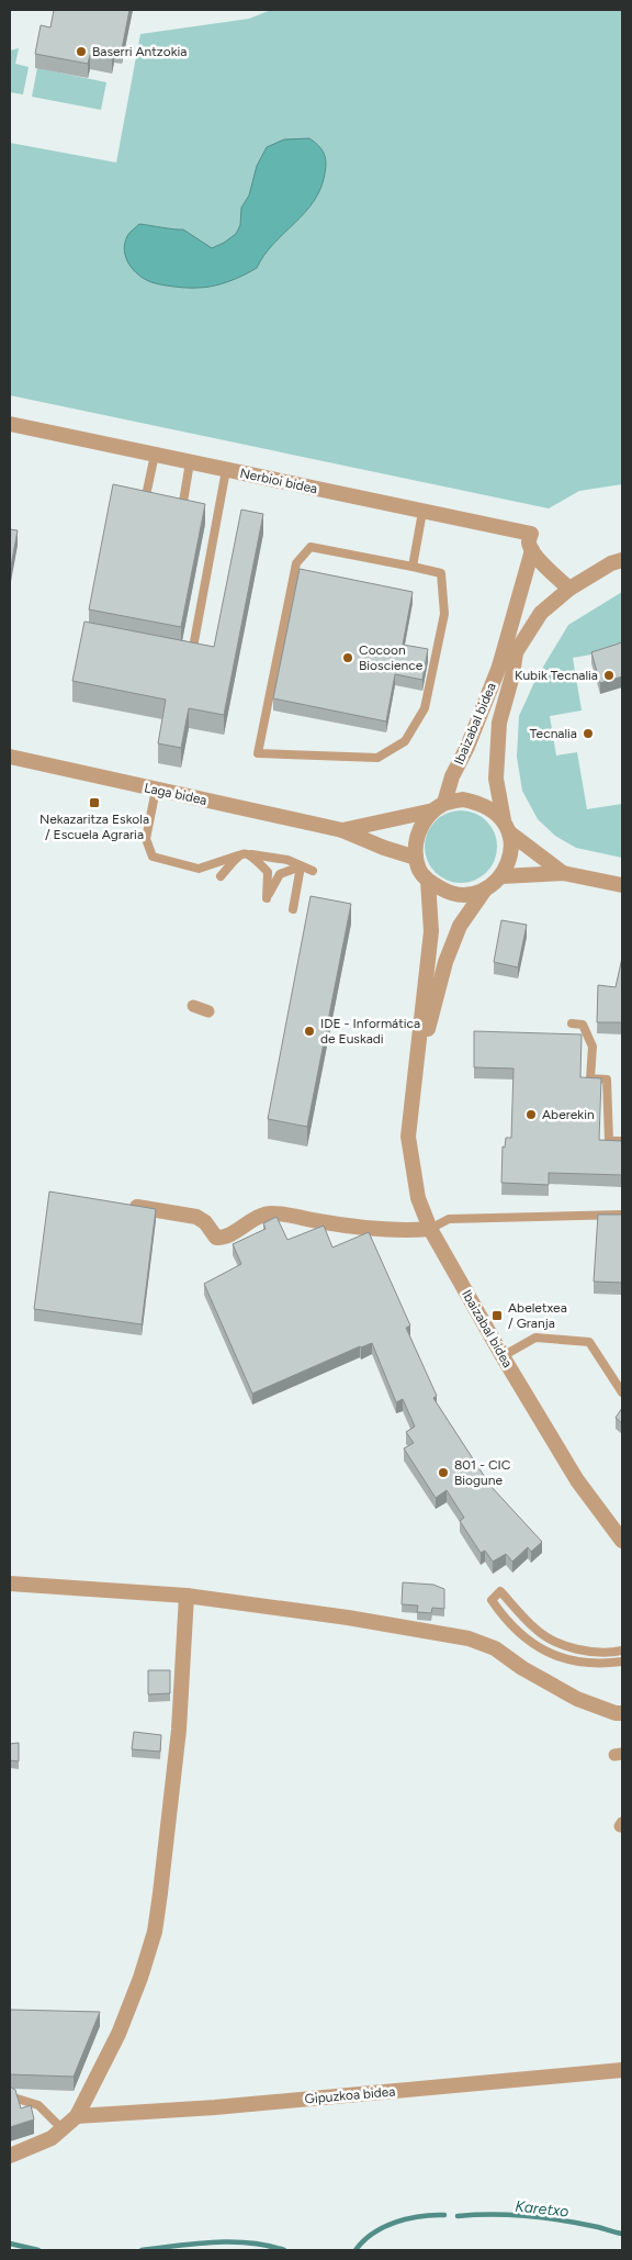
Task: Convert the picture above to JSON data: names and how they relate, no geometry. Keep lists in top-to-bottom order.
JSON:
{
  "streets": {
    "street": [
      "Nerbioi bidea",
      "Ibaizabal bidea",
      "Laga bidea",
      "Gipuzkoa bidea"
    ]
  },
  "crossings": [
    ["Ibaizabal bidea", "Laga bidea"]
  ],
  "water": ["Karetxo"],
  "places": {
    "other": [
      "Baserri Antzokia",
      "Cocoon Bioscience",
      "Kubik Tecnalia",
      "Tecnalia",
      "IDE - Informática de Euskadi",
      "Aberekin",
      "801 - CIC Biogune"
    ],
    "transit": ["Nekazaritza Eskola / Escuela Agraria", "Abeletxea / Granja"]
  }
}
